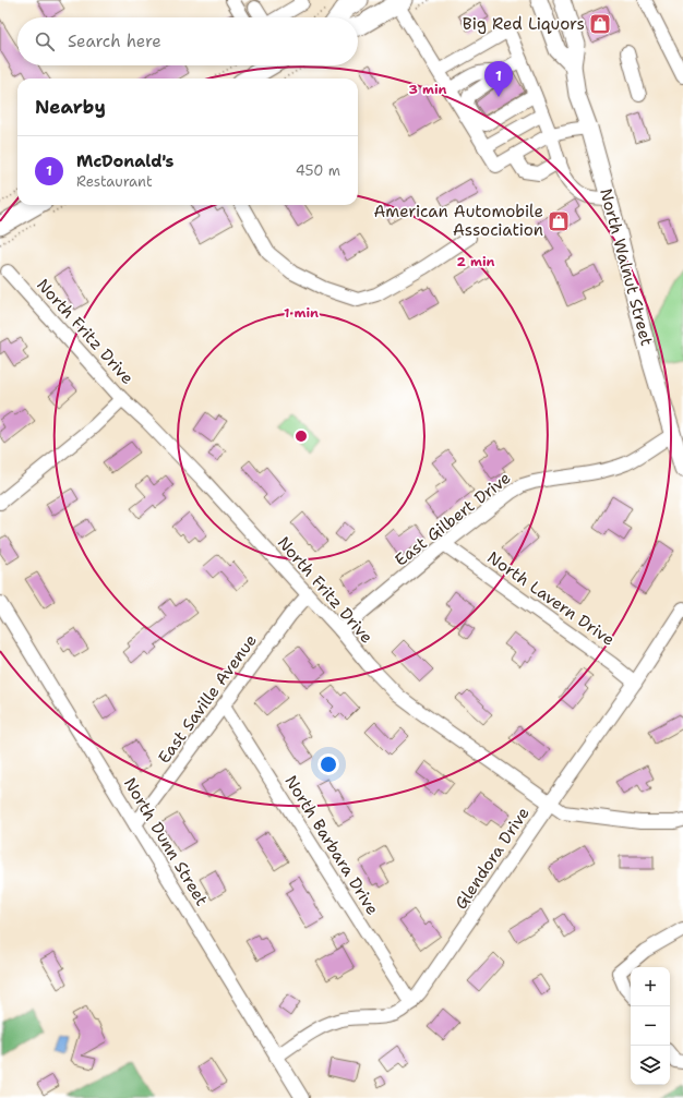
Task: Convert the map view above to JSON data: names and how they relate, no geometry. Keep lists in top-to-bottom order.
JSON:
{
  "streets": {
    "main road": ["North Walnut Street"],
    "street": [
      "North Fritz Drive",
      "East Gilbert Drive",
      "North Lavern Drive",
      "East Saville Avenue",
      "North Dunn Street",
      "North Barbara Drive",
      "Glendora Drive"
    ]
  },
  "crossings": [
    ["North Walnut Street", "East Gilbert Drive"],
    ["North Fritz Drive", "East Gilbert Drive"],
    ["North Fritz Drive", "East Saville Avenue"],
    ["North Fritz Drive", "Glendora Drive"],
    ["East Gilbert Drive", "North Lavern Drive"],
    ["North Lavern Drive", "Glendora Drive"],
    ["East Saville Avenue", "North Dunn Street"],
    ["East Saville Avenue", "North Barbara Drive"],
    ["North Dunn Street", "Glendora Drive"],
    ["North Barbara Drive", "Glendora Drive"]
  ],
  "places": {
    "shop": ["Big Red Liquors", "American Automobile Association"]
  },
  "page": {
    "search": "Search here",
    "pins": "1",
    "heading": "Nearby",
    "list": [
      {
        "mark": "1",
        "name": "McDonald's",
        "note": "Restaurant",
        "value": "450 m"
      }
    ],
    "map_buttons": ["+", "−"]
  },
  "rings": ["3 min", "2 min", "1 min"]
}
